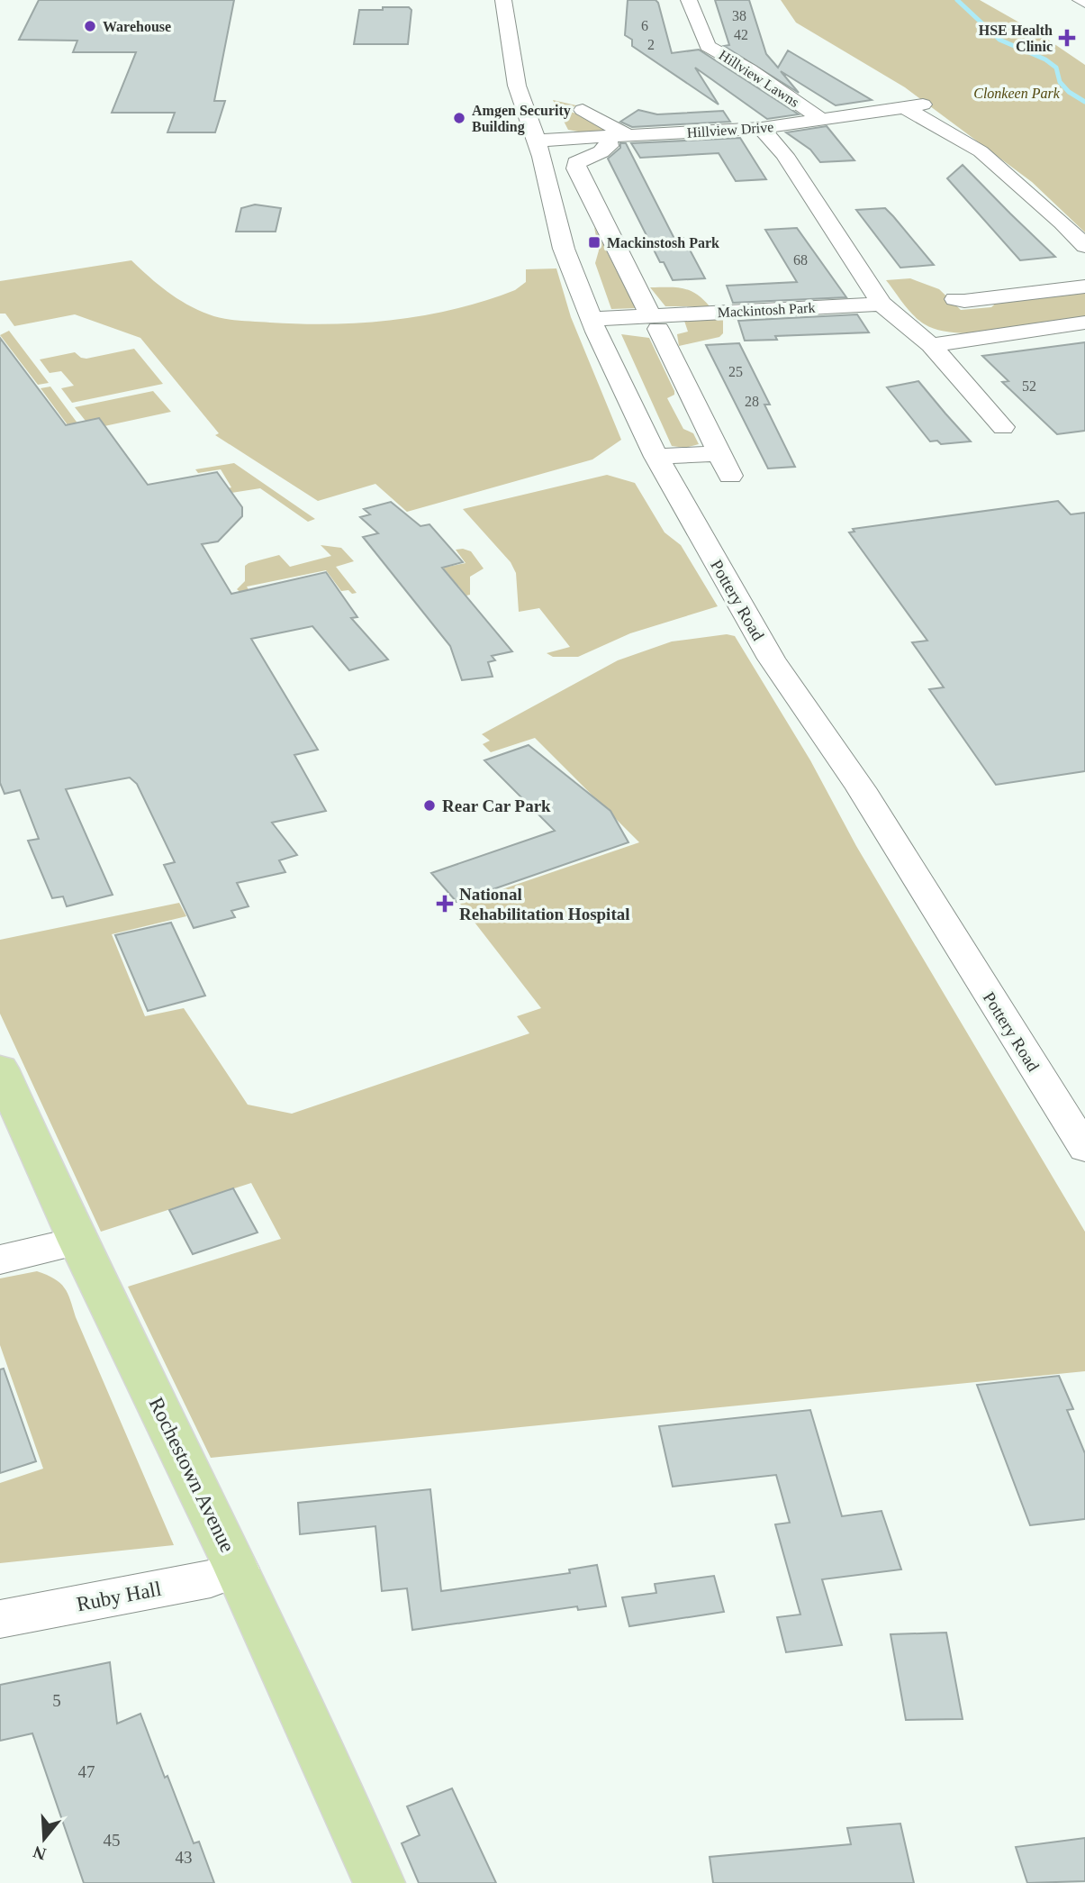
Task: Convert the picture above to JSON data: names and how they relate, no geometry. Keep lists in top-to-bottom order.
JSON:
{
  "streets": {
    "main road": ["Rochestown Avenue"],
    "street": [
      "Hillview Lawns",
      "Hillview Drive",
      "Mackintosh Park",
      "Pottery Road",
      "Ruby Hall"
    ]
  },
  "crossings": [
    ["Hillview Lawns", "Hillview Drive"],
    ["Hillview Drive", "Pottery Road"],
    ["Mackintosh Park", "Pottery Road"],
    ["Rochestown Avenue", "Ruby Hall"]
  ],
  "parks": ["Clonkeen Park"],
  "places": {
    "other": ["Warehouse", "Amgen Security Building", "Rear Car Park"],
    "health": ["HSE Health Clinic", "National Rehabilitation Hospital"],
    "transit": ["Mackinstosh Park"]
  },
  "house_numbers": [
    "38",
    "6",
    "42",
    "2",
    "68",
    "25",
    "52",
    "28",
    "5",
    "47",
    "45",
    "43"
  ],
  "north": "bottom"
}
